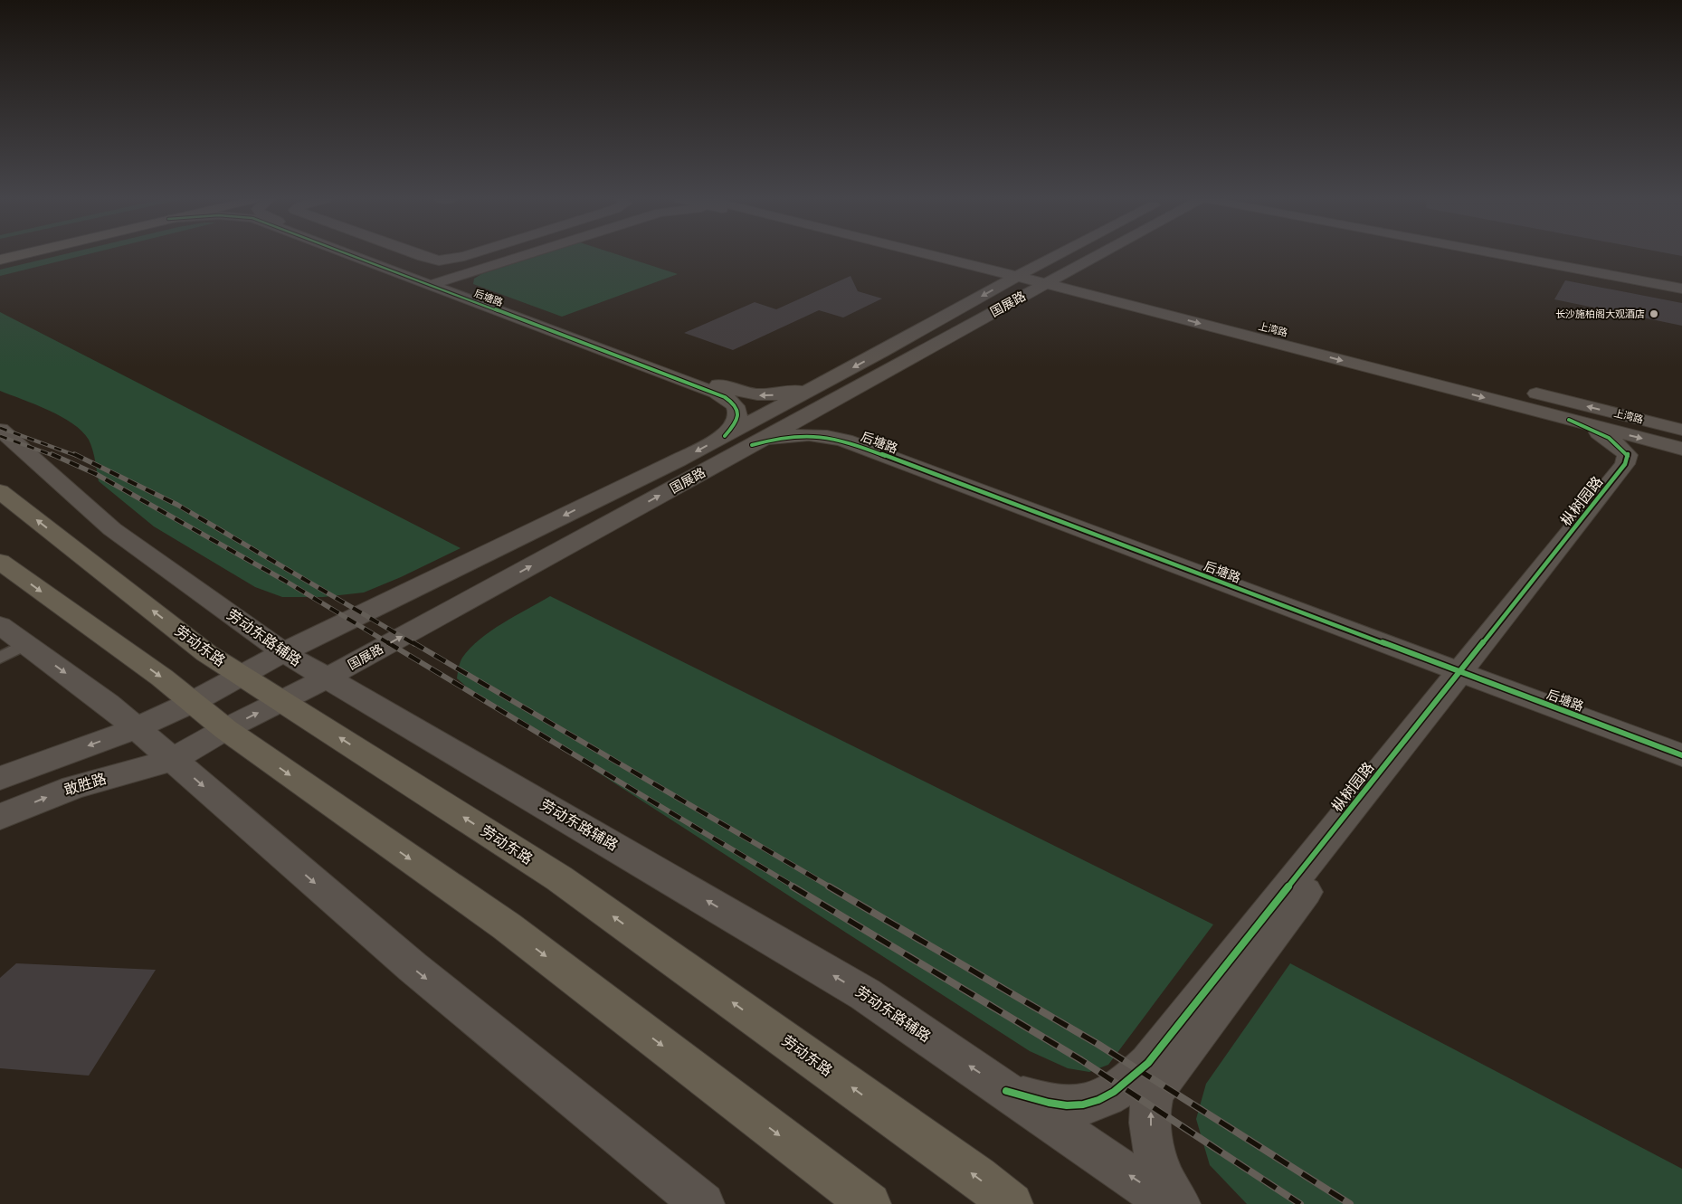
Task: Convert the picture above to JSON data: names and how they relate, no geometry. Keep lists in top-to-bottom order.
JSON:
{
  "streets": {
    "highway": ["劳动东路"],
    "street": [
      "后塘路",
      "国展路",
      "上湾路",
      "枞树园路",
      "劳动东路辅路",
      "敢胜路"
    ]
  },
  "crossings": [
    ["后塘路", "国展路"],
    ["后塘路", "枞树园路"],
    ["国展路", "上湾路"],
    ["国展路", "劳动东路辅路"],
    ["国展路", "劳动东路"],
    ["国展路", "敢胜路"],
    ["上湾路", "枞树园路"],
    ["枞树园路", "劳动东路辅路"]
  ],
  "places": ["长沙施柏阁大观酒店"]
}
